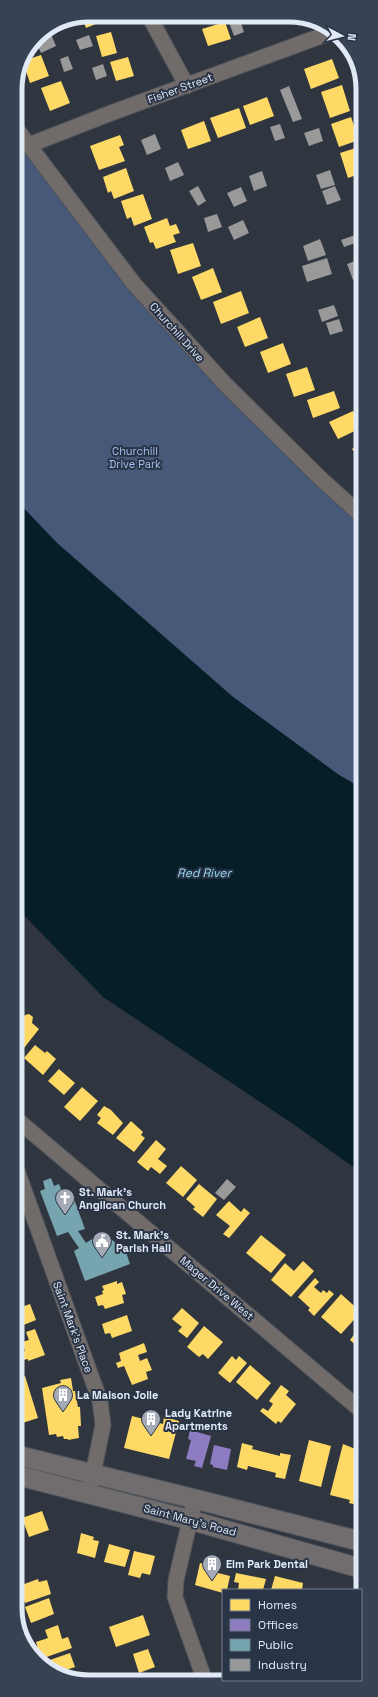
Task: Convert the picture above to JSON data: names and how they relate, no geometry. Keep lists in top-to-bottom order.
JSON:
{
  "streets": {
    "main road": ["Saint Mary's Road"],
    "street": [
      "Fisher Street",
      "Churchill Drive",
      "Mager Drive West",
      "Saint Mark's Place"
    ]
  },
  "crossings": [
    ["Fisher Street", "Churchill Drive"],
    ["Saint Mark's Place", "Saint Mary's Road"]
  ],
  "water": ["Red River"],
  "parks": ["Churchill Drive Park"],
  "places": {
    "church": ["St. Mark's Anglican Church"],
    "public building": ["St. Mark's Parish Hall"],
    "building": ["La Maison Jolie", "Lady Katrine Apartments", "Elm Park Dental"]
  },
  "legend": [
    "Homes",
    "Offices",
    "Public",
    "Industry"
  ],
  "north": "right"
}
